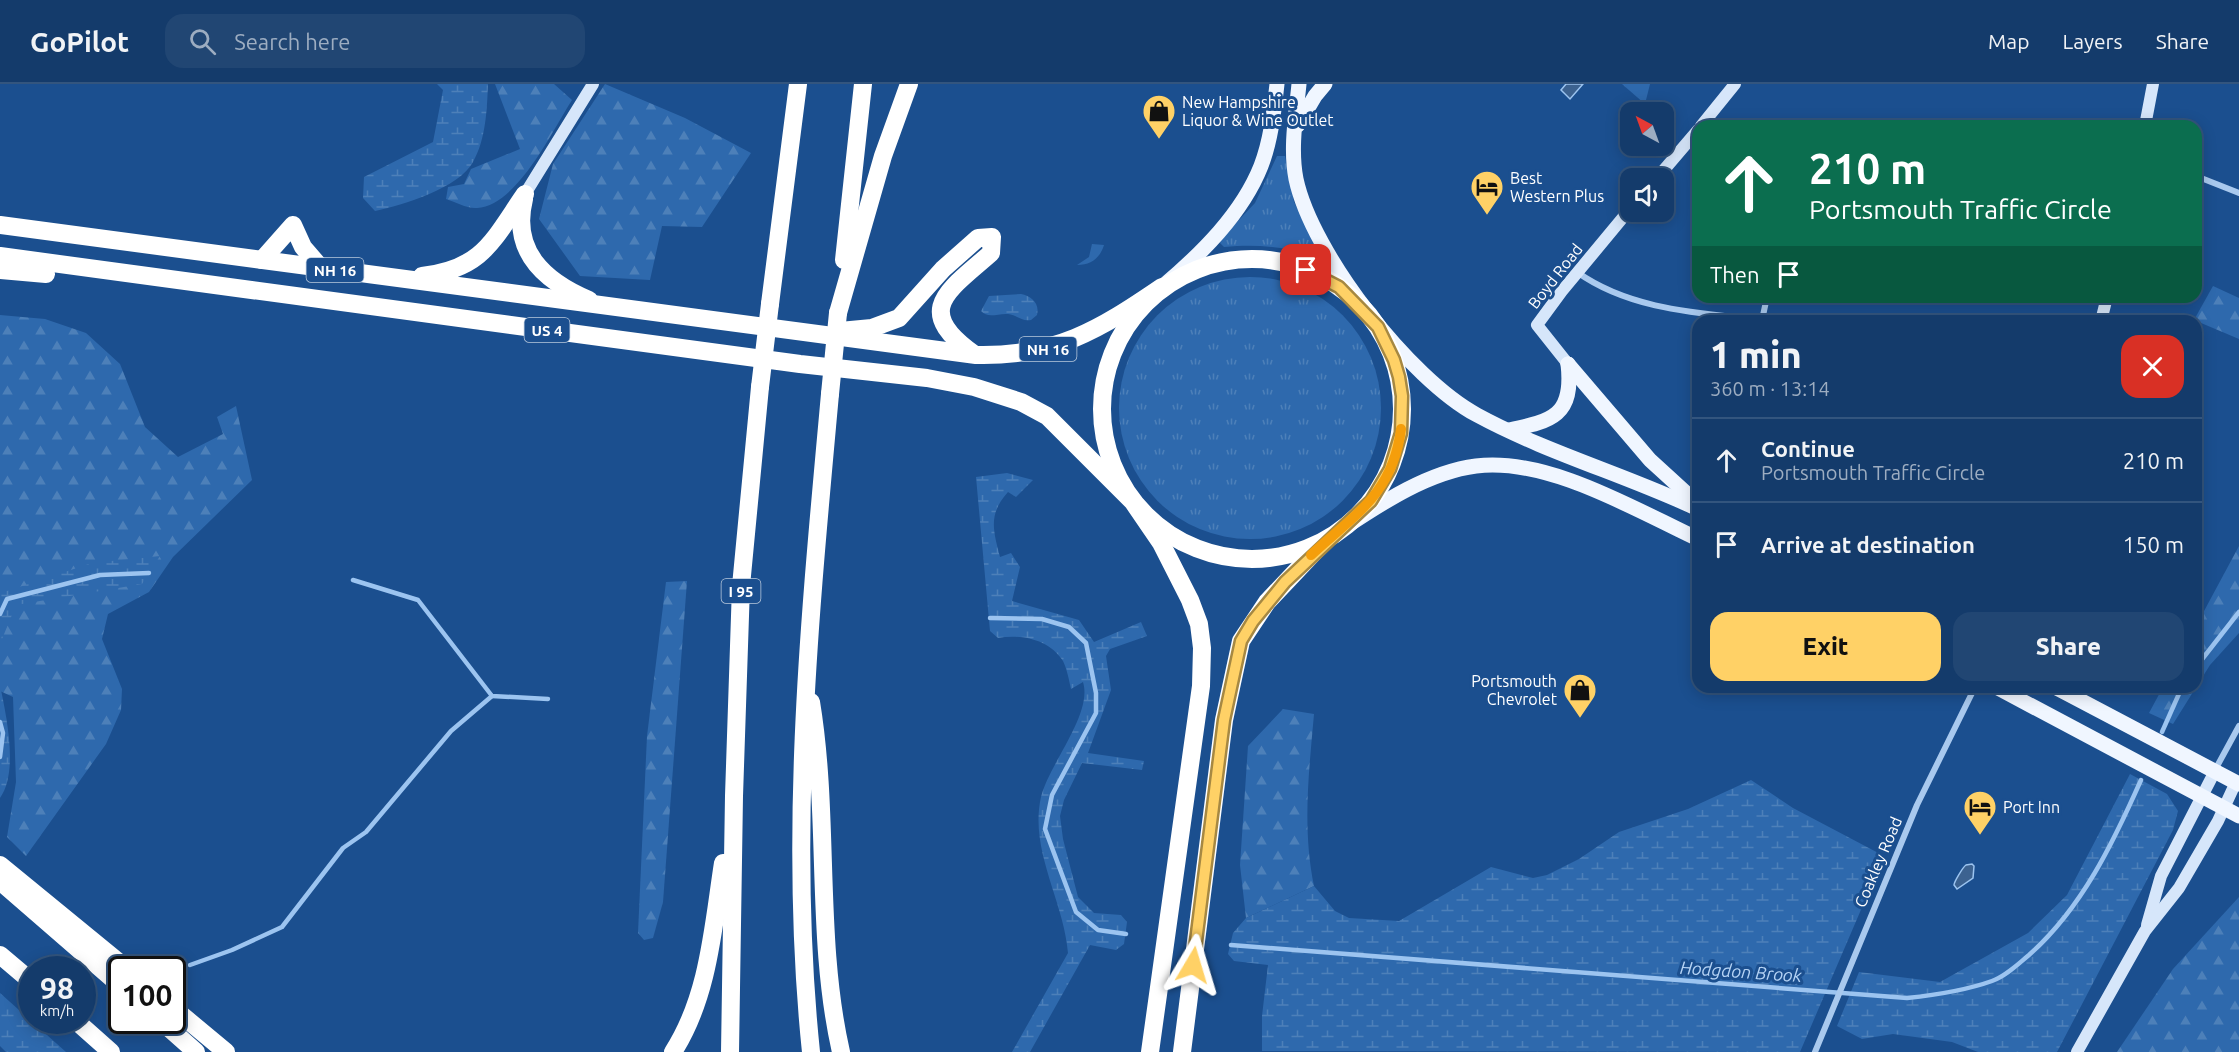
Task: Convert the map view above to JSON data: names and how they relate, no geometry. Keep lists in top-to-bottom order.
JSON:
{
  "streets": {
    "highway": ["NH 16", "US 4", "I 95"],
    "street": ["Boyd Road", "Coakley Road"]
  },
  "water": ["Hodgdon Brook"],
  "places": {
    "shop": ["New Hampshire Liquor & Wine Outlet", "Portsmouth Chevrolet"],
    "hotel": ["Best Western Plus", "Port Inn"]
  },
  "north": "top left",
  "page": {
    "header": "GoPilot",
    "search": "Search here",
    "nav": ["Map", "Layers", "Share"],
    "turn": ["210 m", "Portsmouth Traffic Circle"],
    "then": "Then",
    "heading": ["1 min", "360 m · 13:14"],
    "list": [
      {
        "name": "Continue",
        "note": "Portsmouth Traffic Circle",
        "value": "210 m"
      },
      {
        "name": "Arrive at destination",
        "value": "150 m"
      }
    ],
    "buttons": ["Exit", "Share"],
    "speed": "98 km/h",
    "limit": "100"
  }
}
